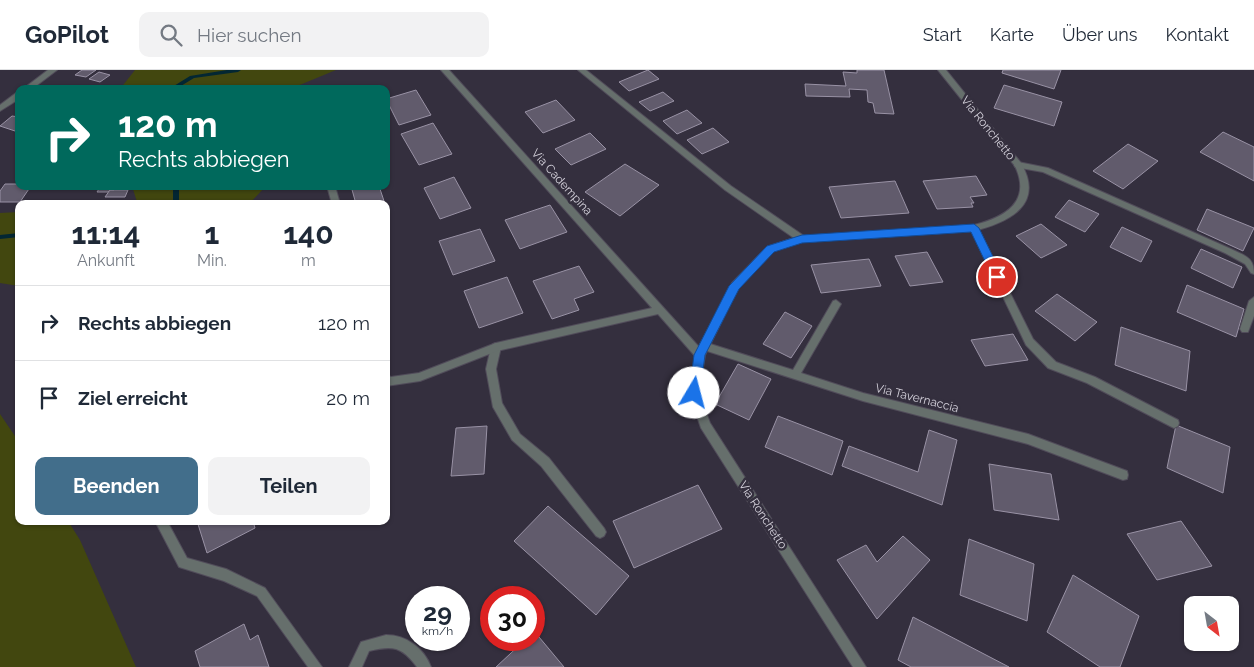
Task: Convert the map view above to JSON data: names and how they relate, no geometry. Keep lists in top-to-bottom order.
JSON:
{
  "streets": {
    "street": ["Via Ronchetto", "Via Cadempina", "Via Tavernaccia"]
  },
  "crossings": [
    ["Via Ronchetto", "Via Tavernaccia"]
  ],
  "north": "bottom right",
  "page": {
    "header": "GoPilot",
    "search": "Hier suchen",
    "nav": [
      "Start",
      "Karte",
      "Über uns",
      "Kontakt"
    ],
    "turn": ["120 m", "Rechts abbiegen"],
    "eta": [
      "11:14",
      "Ankunft",
      "1",
      "Min.",
      "140",
      "m"
    ],
    "list": [
      {
        "name": "Rechts abbiegen",
        "value": "120 m"
      },
      {
        "name": "Ziel erreicht",
        "value": "20 m"
      }
    ],
    "buttons": ["Beenden", "Teilen"],
    "speed": "29 km/h",
    "limit": "30"
  }
}
